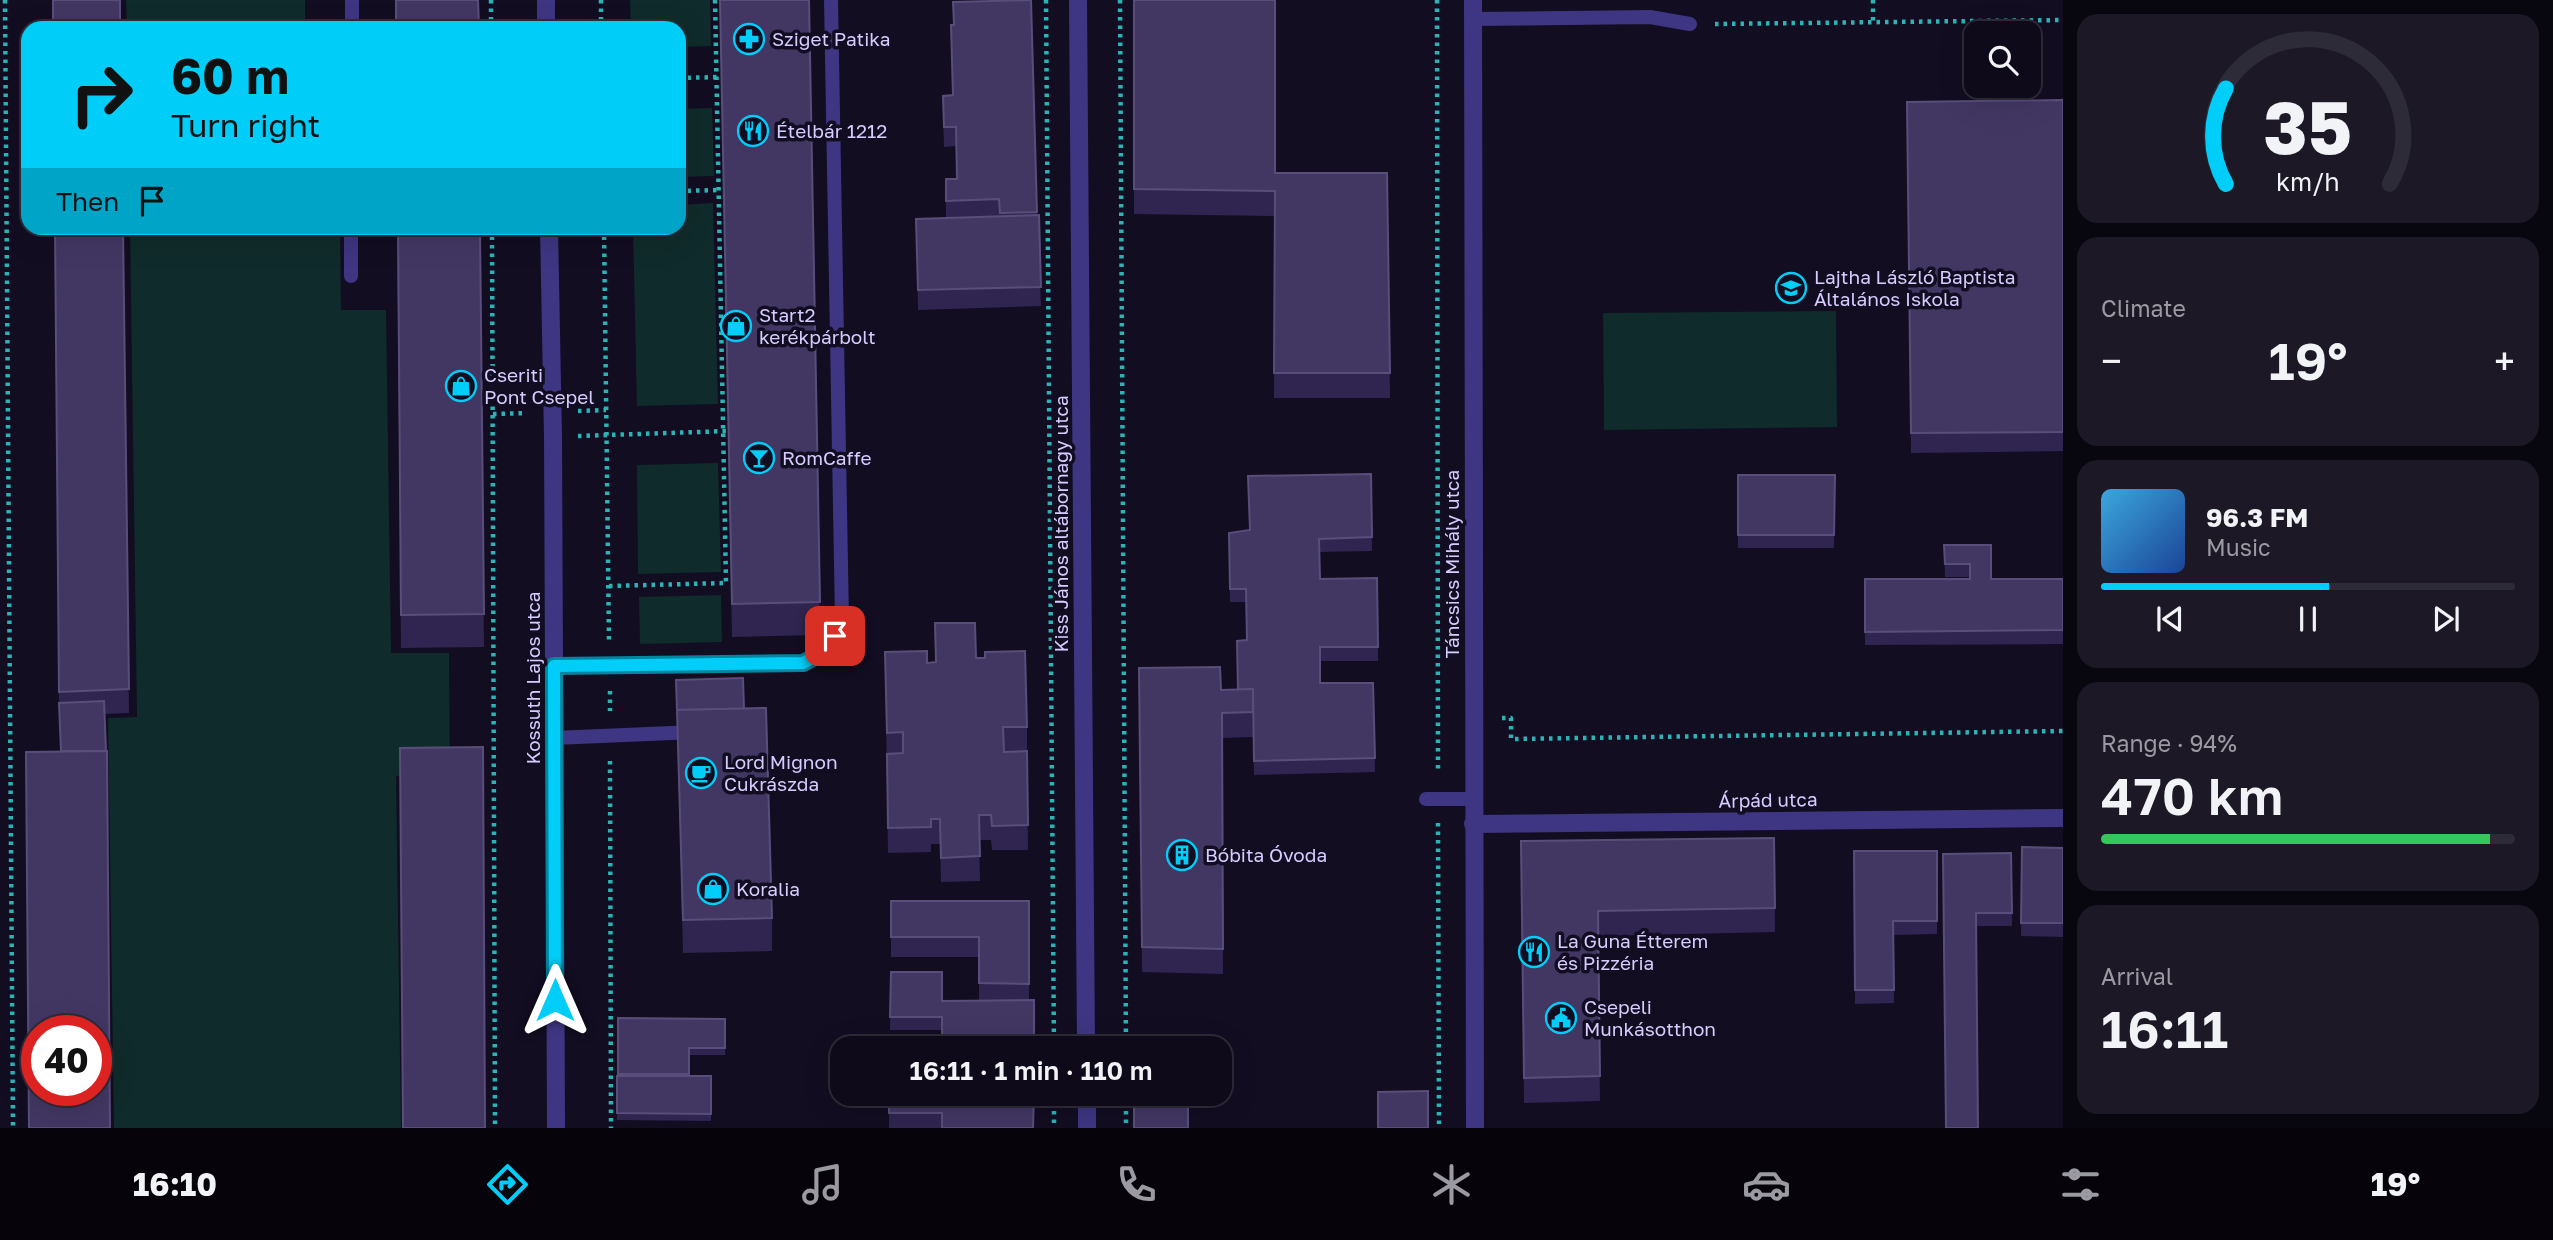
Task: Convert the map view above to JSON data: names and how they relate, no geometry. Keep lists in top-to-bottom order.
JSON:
{
  "streets": {
    "street": [
      "Kiss János altábornagy utca",
      "Táncsics Mihály utca",
      "Kossuth Lajos utca",
      "Árpád utca"
    ]
  },
  "crossings": [
    ["Táncsics Mihály utca", "Árpád utca"]
  ],
  "places": {
    "pharmacy": ["Sziget Patika"],
    "restaurant": ["Ételbár 1212", "La Guna Étterem és Pizzéria"],
    "school or university": ["Lajtha László Baptista Általános Iskola"],
    "shop": ["Start2 kerékpárbolt", "Cseriti Pont Csepel", "Koralia"],
    "bar": ["RomCaffe"],
    "cafe": ["Lord Mignon Cukrászda"],
    "building": ["Bóbita Óvoda"],
    "public building": ["Csepeli Munkásotthon"]
  },
  "page": {
    "turn": ["60 m", "Turn right"],
    "then": "Then",
    "tile": [
      "Climate",
      ["Range · 94%", "470 km"],
      ["Arrival", "16:11"]
    ],
    "heat": ["−", "19°", "+"],
    "song": ["96.3 FM", "Music"],
    "limit": "40",
    "trip": "16:11 · 1 min · 110 m",
    "tabs": ["16:10", "19°"],
    "gauge": ["35", "km/h"]
  }
}
